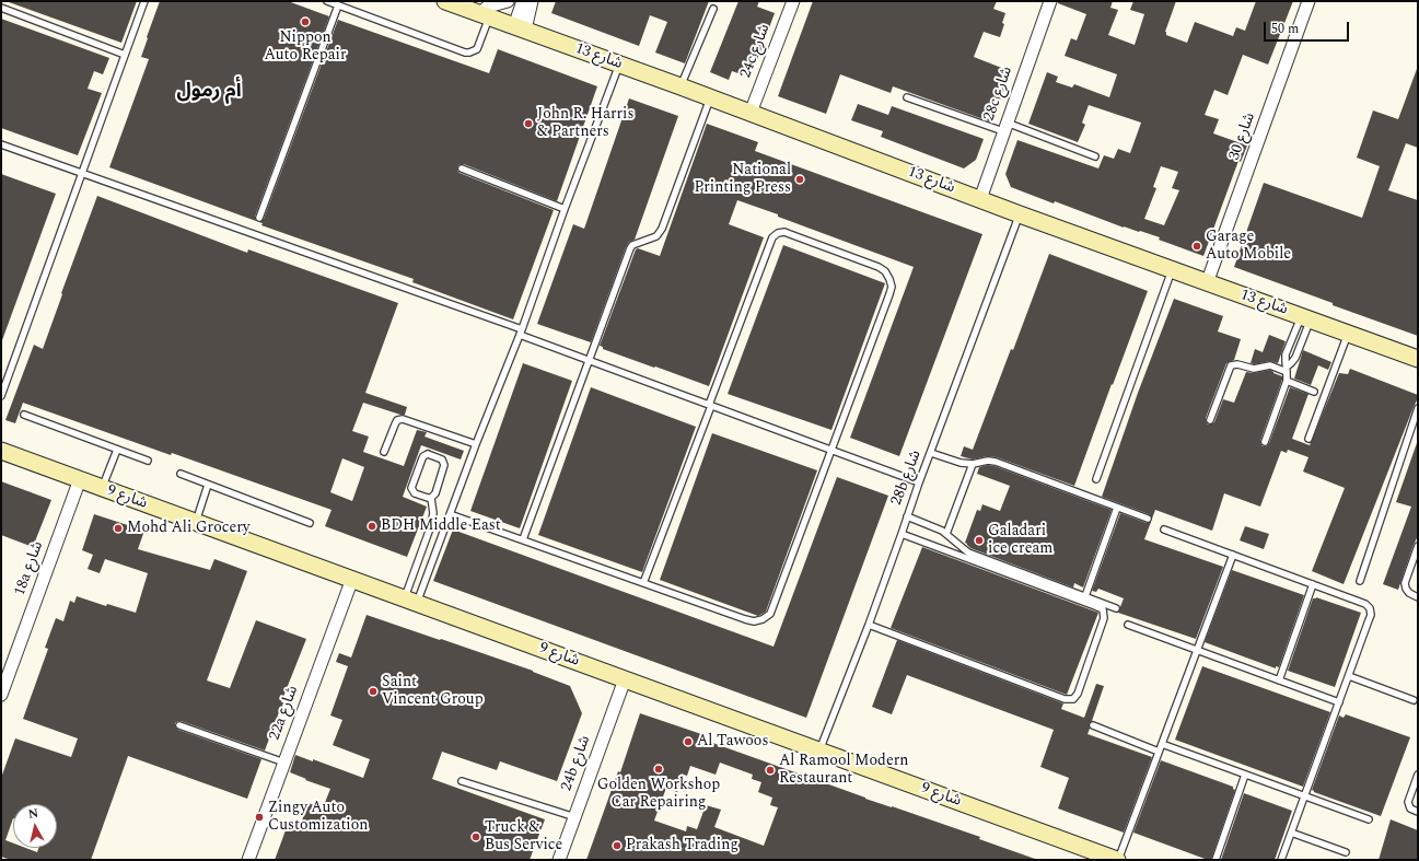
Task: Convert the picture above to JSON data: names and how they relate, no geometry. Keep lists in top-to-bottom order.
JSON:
{
  "streets": {
    "street": [
      "24c شارع",
      "شارع 13",
      "28c شارع",
      "شارع 30",
      "شارع 9",
      "18a شارع",
      "22a شارع",
      "24b شارع"
    ],
    "lane": ["28b شارع"]
  },
  "crossings": [
    ["24c شارع", "شارع 13"],
    ["شارع 13", "28c شارع"],
    ["شارع 13", "شارع 30"],
    ["شارع 13", "28b شارع"],
    ["28b شارع", "شارع 9"],
    ["شارع 9", "18a شارع"],
    ["شارع 9", "22a شارع"],
    ["شارع 9", "24b شارع"]
  ],
  "districts": ["أم رمول"],
  "places": [
    "Nippon Auto Repair",
    "John R. Harris & Partners",
    "National Printing Press",
    "Garage Auto Mobile",
    "BDH Middle East",
    "Mohd Ali Grocery",
    "Galadari ice cream",
    "Saint Vincent Group",
    "Al Tawoos",
    "Golden Workshop Car Repairing",
    "Al Ramool Modern Restaurant",
    "Zingy Auto Customization",
    "Truck & Bus Service",
    "Prakash Trading"
  ],
  "scale_bar": "50 m",
  "north": "top"
}
